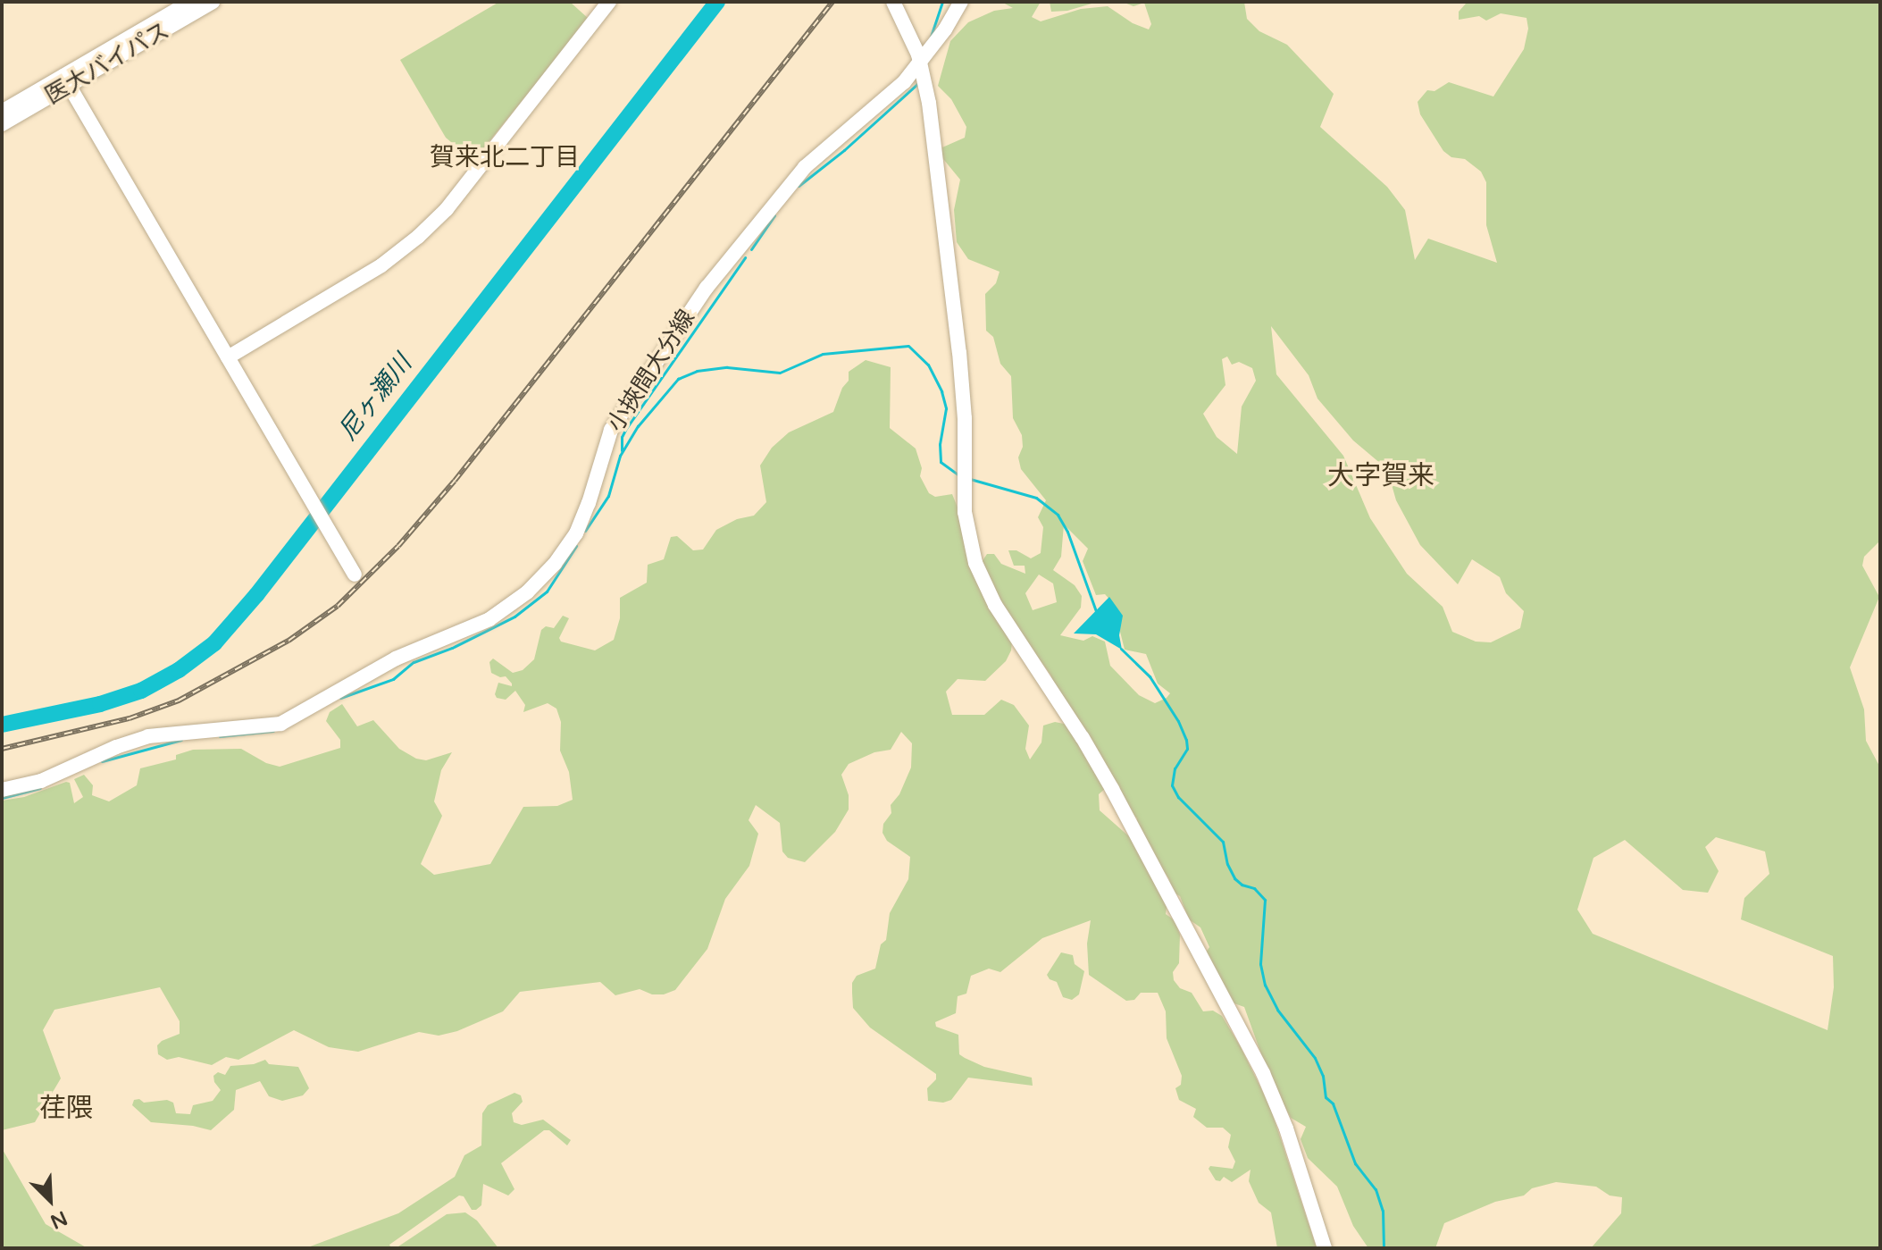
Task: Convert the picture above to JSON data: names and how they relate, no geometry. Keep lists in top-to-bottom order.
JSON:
{
  "streets": {
    "street": ["医大バイパス", "小挾間大分線"]
  },
  "districts": ["賀来北二丁目", "大字賀来", "荏隈"],
  "water": ["尼ヶ瀬川"],
  "north": "bottom right"
}
